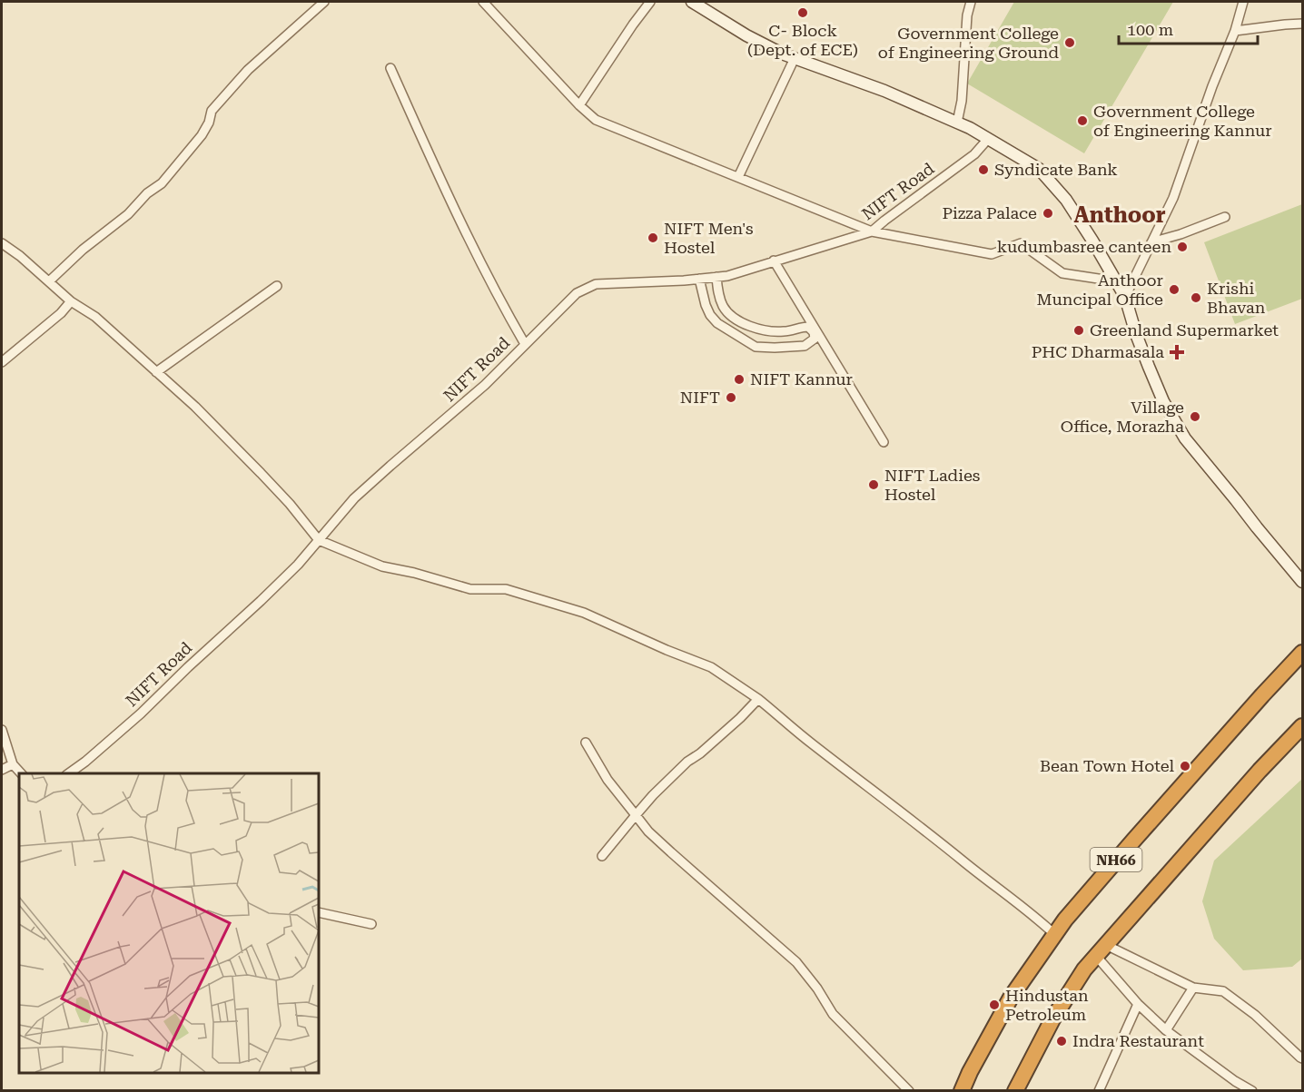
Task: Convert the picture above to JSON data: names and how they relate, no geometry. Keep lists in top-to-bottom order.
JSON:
{
  "streets": {
    "highway": ["NH66"],
    "street": ["NIFT Road"]
  },
  "districts": ["Anthoor"],
  "places": {
    "other": [
      "C- Block (Dept. of ECE)",
      "Government College of Engineering Ground",
      "Government College of Engineering Kannur",
      "Syndicate Bank",
      "Pizza Palace",
      "NIFT Men's Hostel",
      "kudumbasree canteen",
      "Anthoor Muncipal Office",
      "Krishi Bhavan",
      "Greenland Supermarket",
      "NIFT Kannur",
      "NIFT",
      "Village Office, Morazha",
      "NIFT Ladies Hostel",
      "Bean Town Hotel",
      "Hindustan Petroleum",
      "Indra Restaurant"
    ],
    "health": ["PHC Dharmasala"]
  },
  "scale_bar": "100 m"
}
